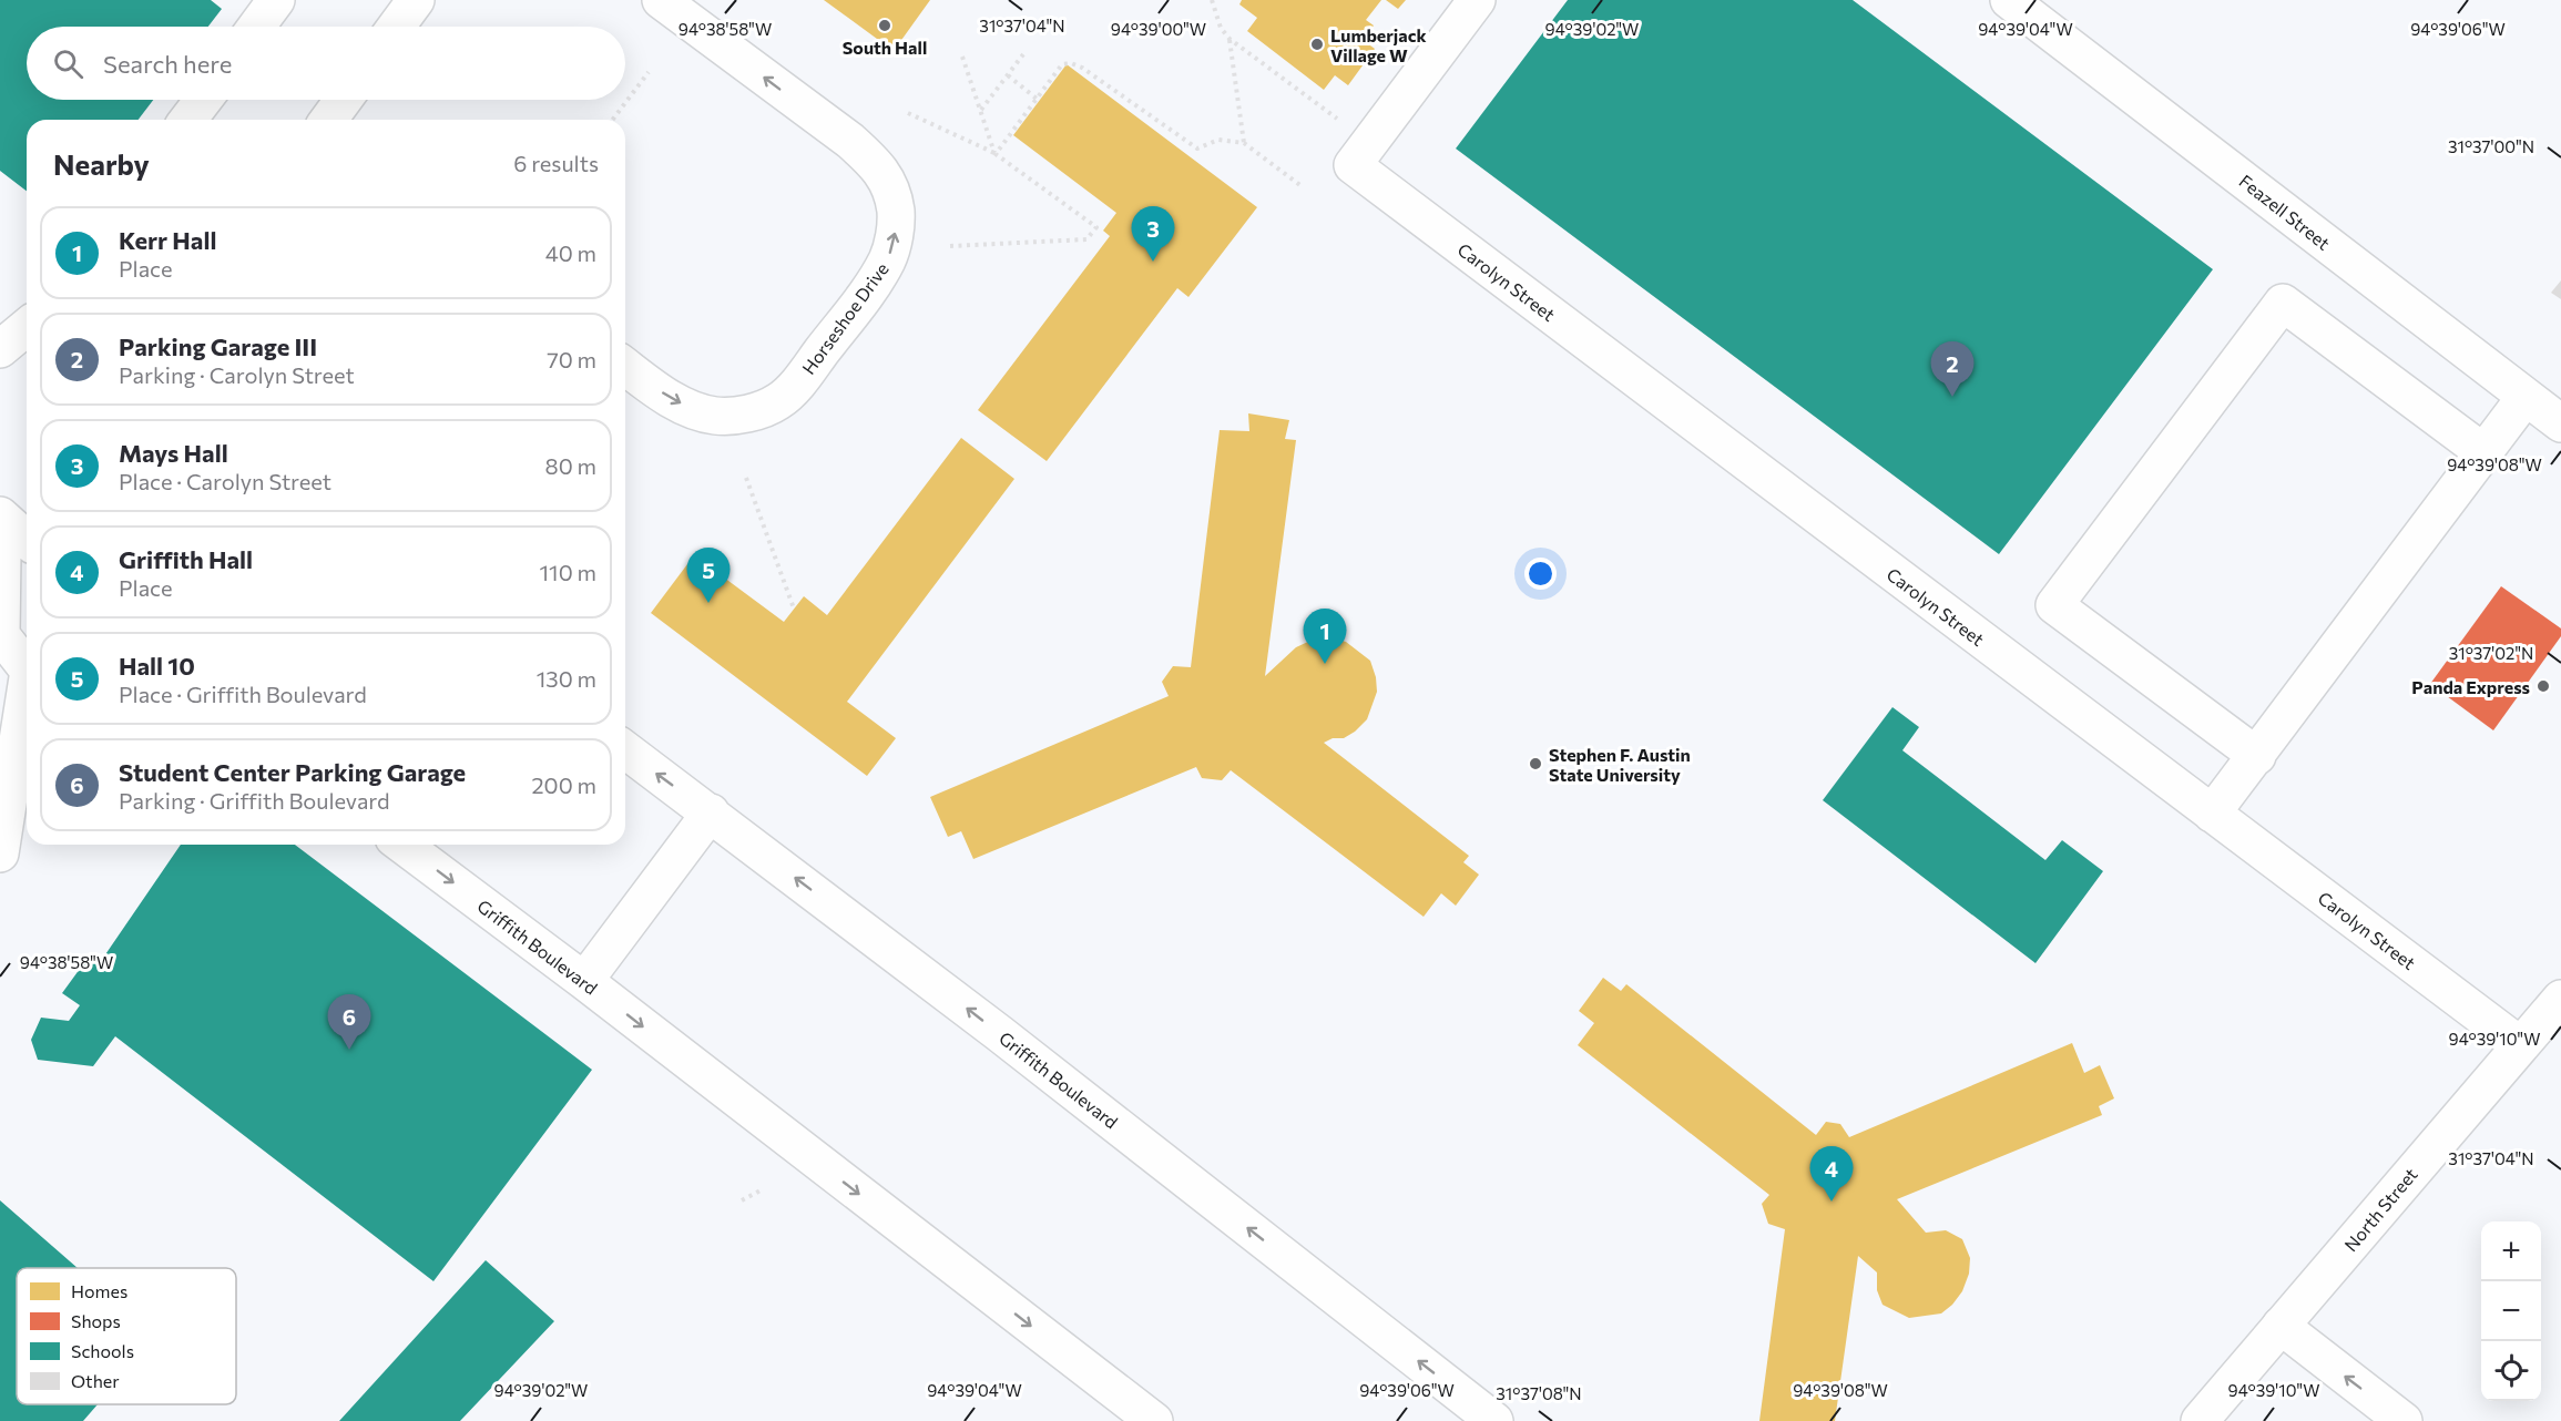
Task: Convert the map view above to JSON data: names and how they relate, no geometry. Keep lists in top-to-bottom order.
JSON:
{
  "streets": {
    "street": [
      "Feazell Street",
      "Carolyn Street",
      "Horseshoe Drive",
      "Griffith Boulevard",
      "North Street"
    ]
  },
  "crossings": [
    ["Carolyn Street", "North Street"]
  ],
  "places": [
    "South Hall",
    "Lumberjack Village W",
    "Panda Express",
    "Stephen F. Austin State University"
  ],
  "legend": [
    "Homes",
    "Shops",
    "Schools",
    "Other"
  ],
  "page": {
    "search": "Search here",
    "heading": ["Nearby", "6 results"],
    "pins": [
      "3",
      "2",
      "5",
      "1",
      "6",
      "4"
    ],
    "list": [
      {
        "mark": "1",
        "name": "Kerr Hall",
        "note": "Place",
        "value": "40 m"
      },
      {
        "mark": "2",
        "name": "Parking Garage III",
        "note": "Parking · Carolyn Street",
        "value": "70 m"
      },
      {
        "mark": "3",
        "name": "Mays Hall",
        "note": "Place · Carolyn Street",
        "value": "80 m"
      },
      {
        "mark": "4",
        "name": "Griffith Hall",
        "note": "Place",
        "value": "110 m"
      },
      {
        "mark": "5",
        "name": "Hall 10",
        "note": "Place · Griffith Boulevard",
        "value": "130 m"
      },
      {
        "mark": "6",
        "name": "Student Center Parking Garage",
        "note": "Parking · Griffith Boulevard",
        "value": "200 m"
      }
    ],
    "map_buttons": ["+", "−"]
  },
  "coordinates": [
    "31°37'04\"N",
    "94°38'58\"W",
    "94°39'00\"W",
    "94°39'02\"W",
    "94°39'04\"W",
    "94°39'06\"W",
    "31°37'00\"N",
    "94°39'08\"W",
    "31°37'02\"N",
    "94°39'10\"W",
    "31°37'08\"N"
  ]
}
